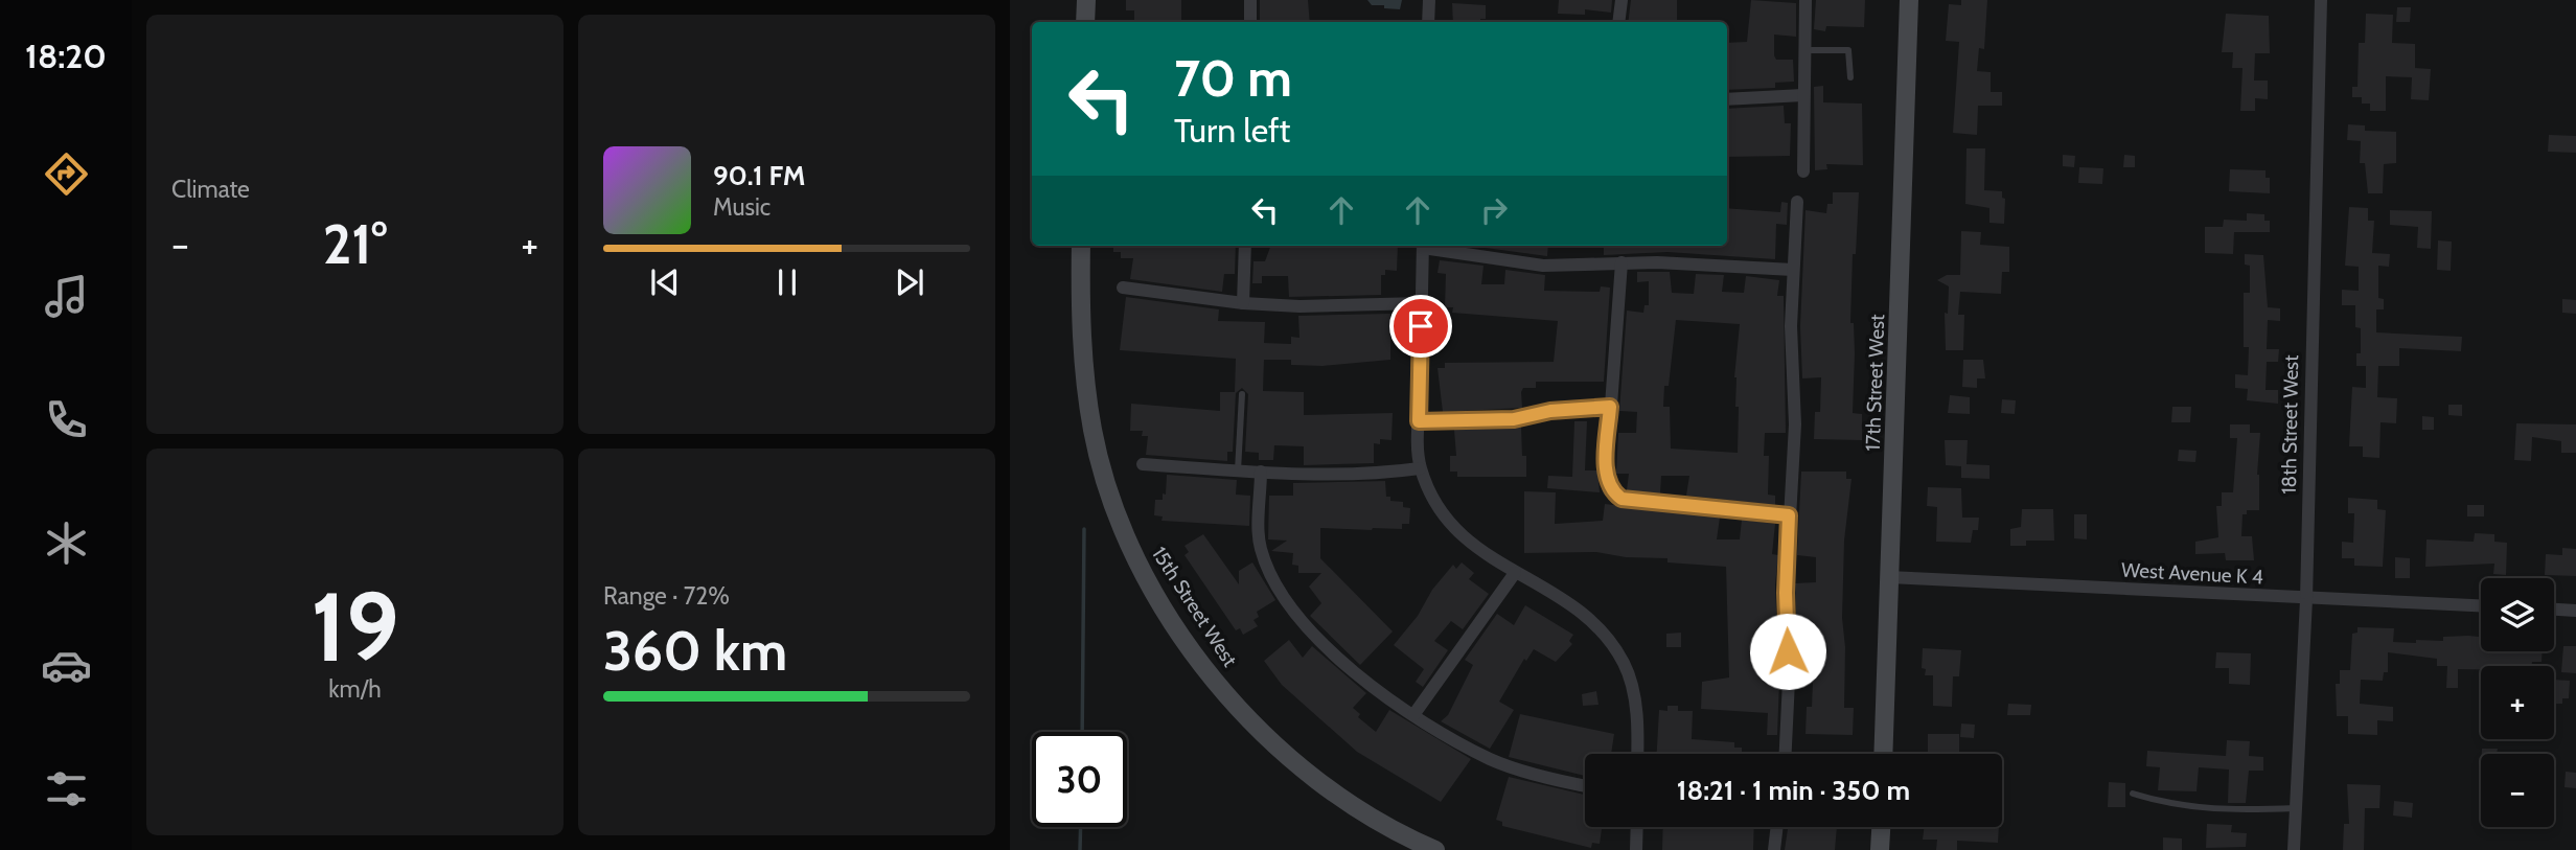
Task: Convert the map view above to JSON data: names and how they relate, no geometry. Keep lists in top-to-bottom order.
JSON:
{
  "streets": {
    "street": [
      "17th Street West",
      "18th Street West",
      "West Avenue K 4",
      "15th Street West"
    ]
  },
  "crossings": [
    ["17th Street West", "West Avenue K 4"],
    ["18th Street West", "West Avenue K 4"]
  ],
  "page": {
    "tabs": "18:20",
    "tile": [
      "Climate",
      ["19", "km/h"],
      ["Range · 72%", "360 km"]
    ],
    "turn": ["70 m", "Turn left"],
    "song": ["90.1 FM", "Music"],
    "heat": ["−", "21°", "+"],
    "map_buttons": ["+", "−"],
    "limit": "30",
    "trip": "18:21 · 1 min · 350 m"
  }
}
